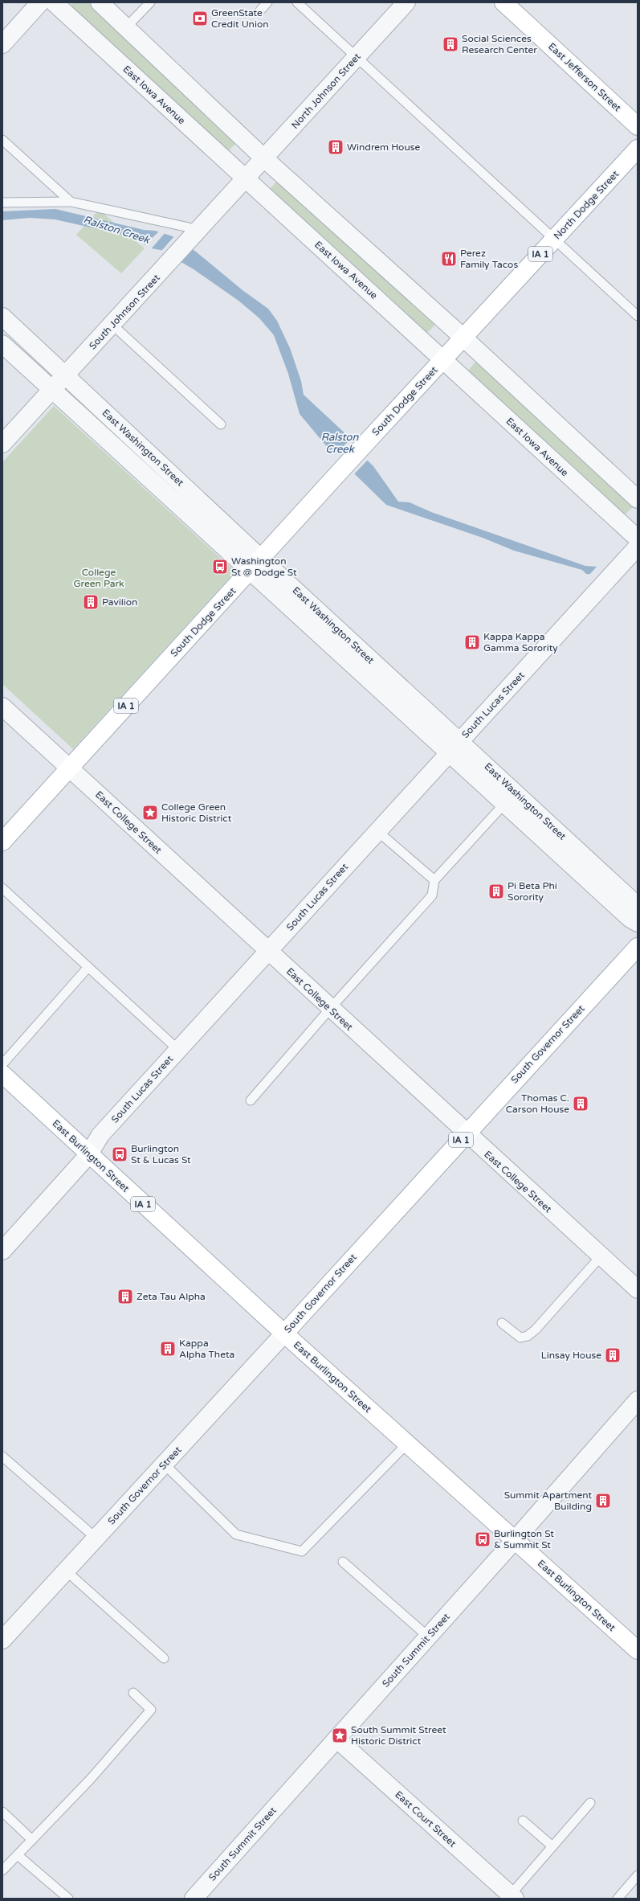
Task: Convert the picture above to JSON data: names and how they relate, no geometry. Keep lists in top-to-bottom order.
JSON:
{
  "streets": {
    "main road": [
      "East Jefferson Street",
      "North Dodge Street",
      "IA 1",
      "South Dodge Street",
      "South Governor Street",
      "East Burlington Street"
    ],
    "street": [
      "North Johnson Street",
      "East Iowa Avenue",
      "South Johnson Street",
      "East Washington Street",
      "South Lucas Street",
      "East College Street",
      "South Summit Street",
      "East Court Street"
    ]
  },
  "crossings": [
    ["North Johnson Street", "East Iowa Avenue"],
    ["North Johnson Street", "South Johnson Street"],
    ["East Iowa Avenue", "North Dodge Street"],
    ["East Iowa Avenue", "South Johnson Street"],
    ["East Iowa Avenue", "South Dodge Street"],
    ["North Dodge Street", "South Dodge Street"],
    ["South Johnson Street", "East Washington Street"],
    ["South Dodge Street", "East Washington Street"],
    ["South Dodge Street", "East College Street"],
    ["East Washington Street", "South Lucas Street"],
    ["South Lucas Street", "East College Street"],
    ["South Lucas Street", "East Burlington Street"],
    ["East College Street", "South Governor Street"],
    ["South Governor Street", "East Burlington Street"],
    ["East Burlington Street", "South Summit Street"],
    ["South Summit Street", "East Court Street"]
  ],
  "water": ["Ralston Creek"],
  "parks": ["College Green Park"],
  "places": {
    "bank": ["GreenState Credit Union"],
    "building": [
      "Social Sciences Research Center",
      "Windrem House",
      "Pavilion",
      "Kappa Kappa Gamma Sorority",
      "Pi Beta Phi Sorority",
      "Thomas C. Carson House",
      "Zeta Tau Alpha",
      "Kappa Alpha Theta",
      "Linsay House",
      "Summit Apartment Building"
    ],
    "restaurant": ["Perez Family Tacos"],
    "bus stop": ["Washington St @ Dodge St", "Burlington St & Lucas St", "Burlington St & Summit St"],
    "place": ["College Green Historic District", "South Summit Street Historic District"]
  }
}
